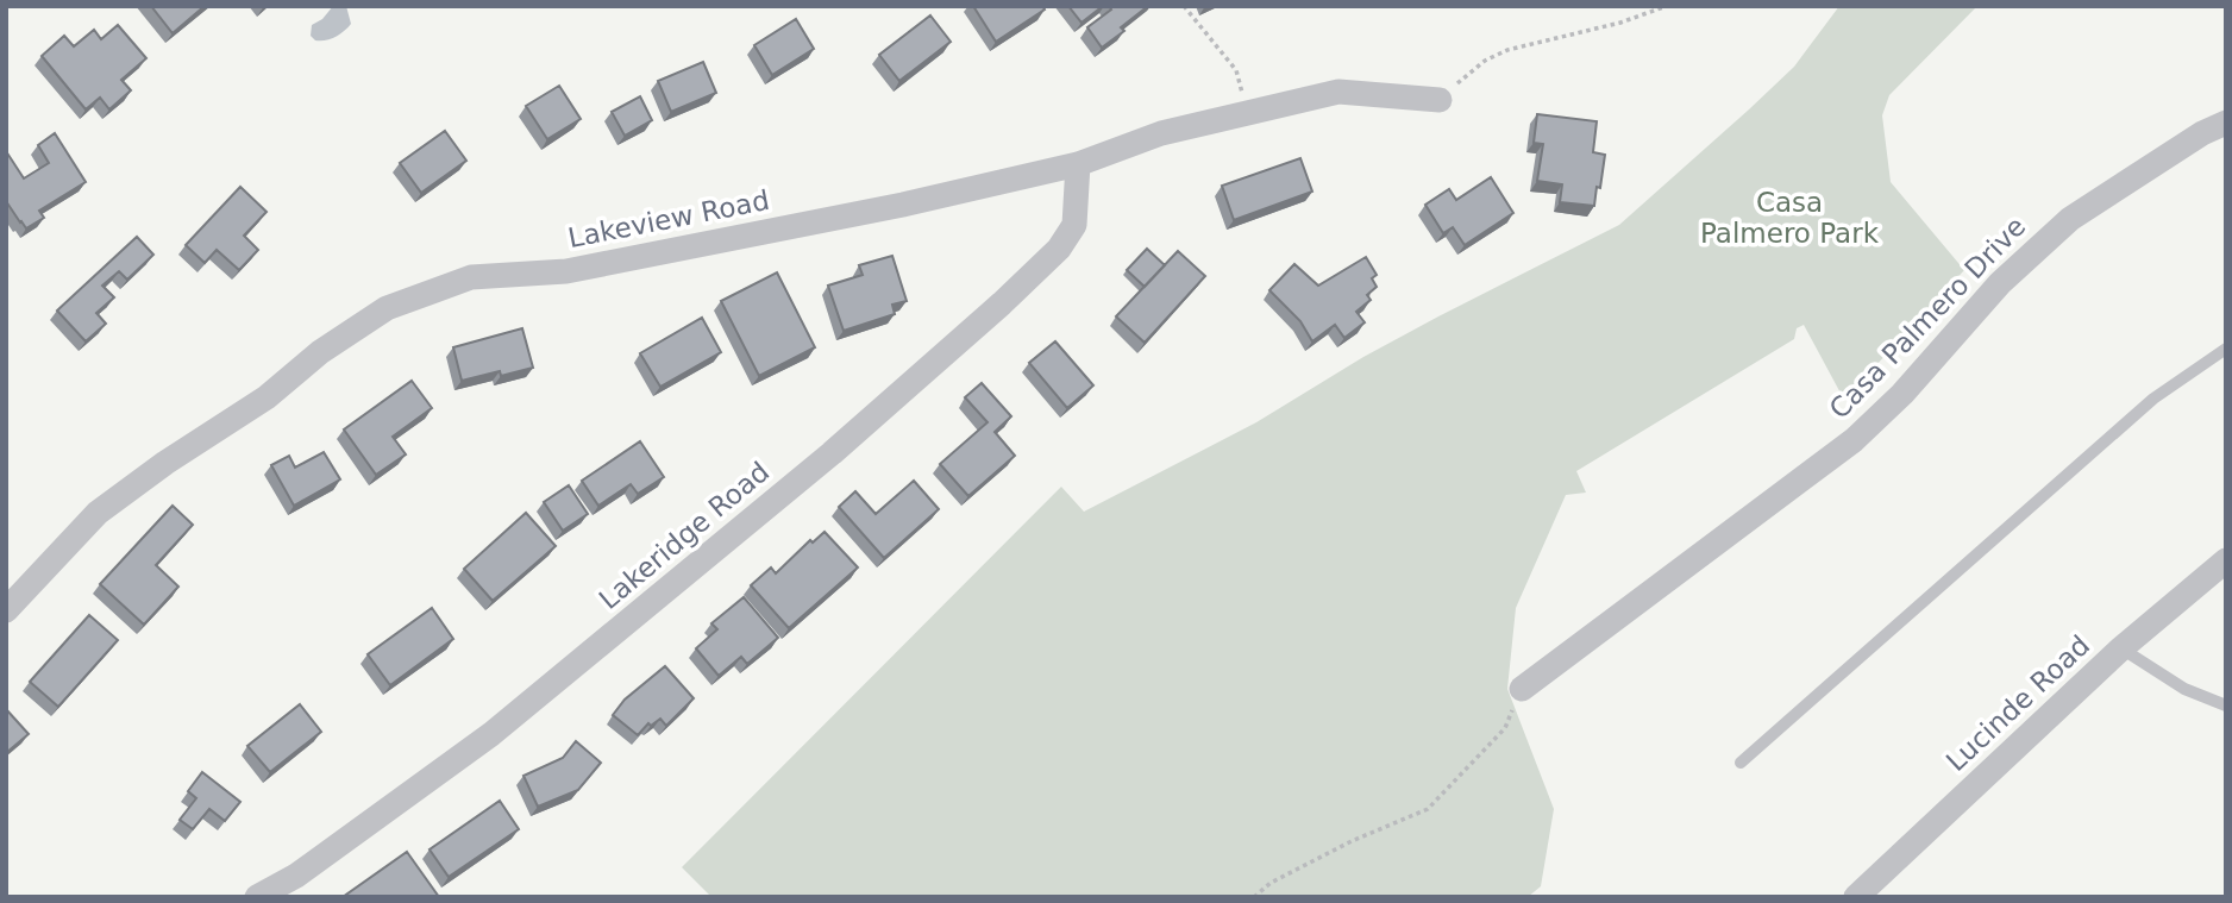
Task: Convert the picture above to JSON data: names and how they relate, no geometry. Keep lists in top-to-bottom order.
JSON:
{
  "streets": {
    "street": [
      "Lakeview Road",
      "Casa Palmero Drive",
      "Lakeridge Road",
      "Lucinde Road"
    ]
  },
  "crossings": [
    ["Lakeview Road", "Lakeridge Road"]
  ],
  "parks": ["Casa Palmero Park"]
}
